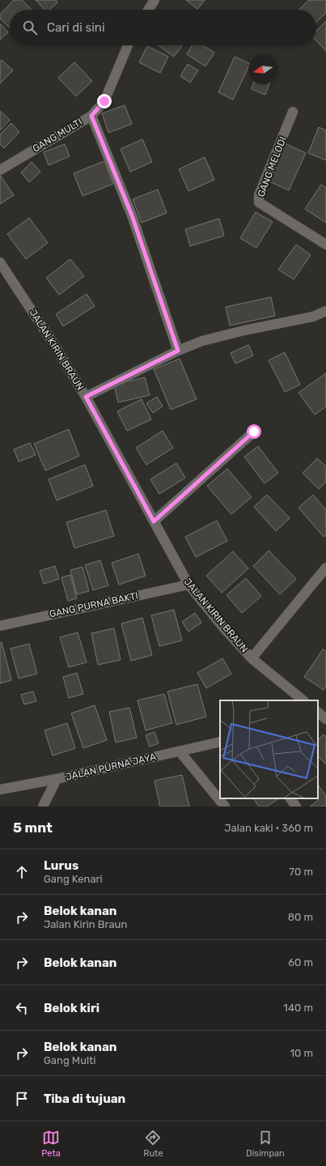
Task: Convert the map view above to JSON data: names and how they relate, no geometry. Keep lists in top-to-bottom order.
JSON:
{
  "streets": {
    "street": [
      "GANG MULTI",
      "GANG MELODI",
      "JALAN KIRIN BRAUN",
      "GANG PURNA BAKTI",
      "JALAN PURNA JAYA"
    ]
  },
  "crossings": [
    ["JALAN KIRIN BRAUN", "GANG PURNA BAKTI"]
  ],
  "north": "left",
  "page": {
    "search": "Cari di sini",
    "heading": ["5 mnt", "Jalan kaki · 360 m"],
    "list": [
      ["Lurus", "Gang Kenari", "70 m"],
      ["Belok kanan", "Jalan Kirin Braun", "80 m"],
      ["Belok kanan", "60 m"],
      ["Belok kiri", "140 m"],
      ["Belok kanan", "Gang Multi", "10 m"],
      "Tiba di tujuan"
    ],
    "nav": ["Peta", "Rute", "Disimpan"]
  }
}
